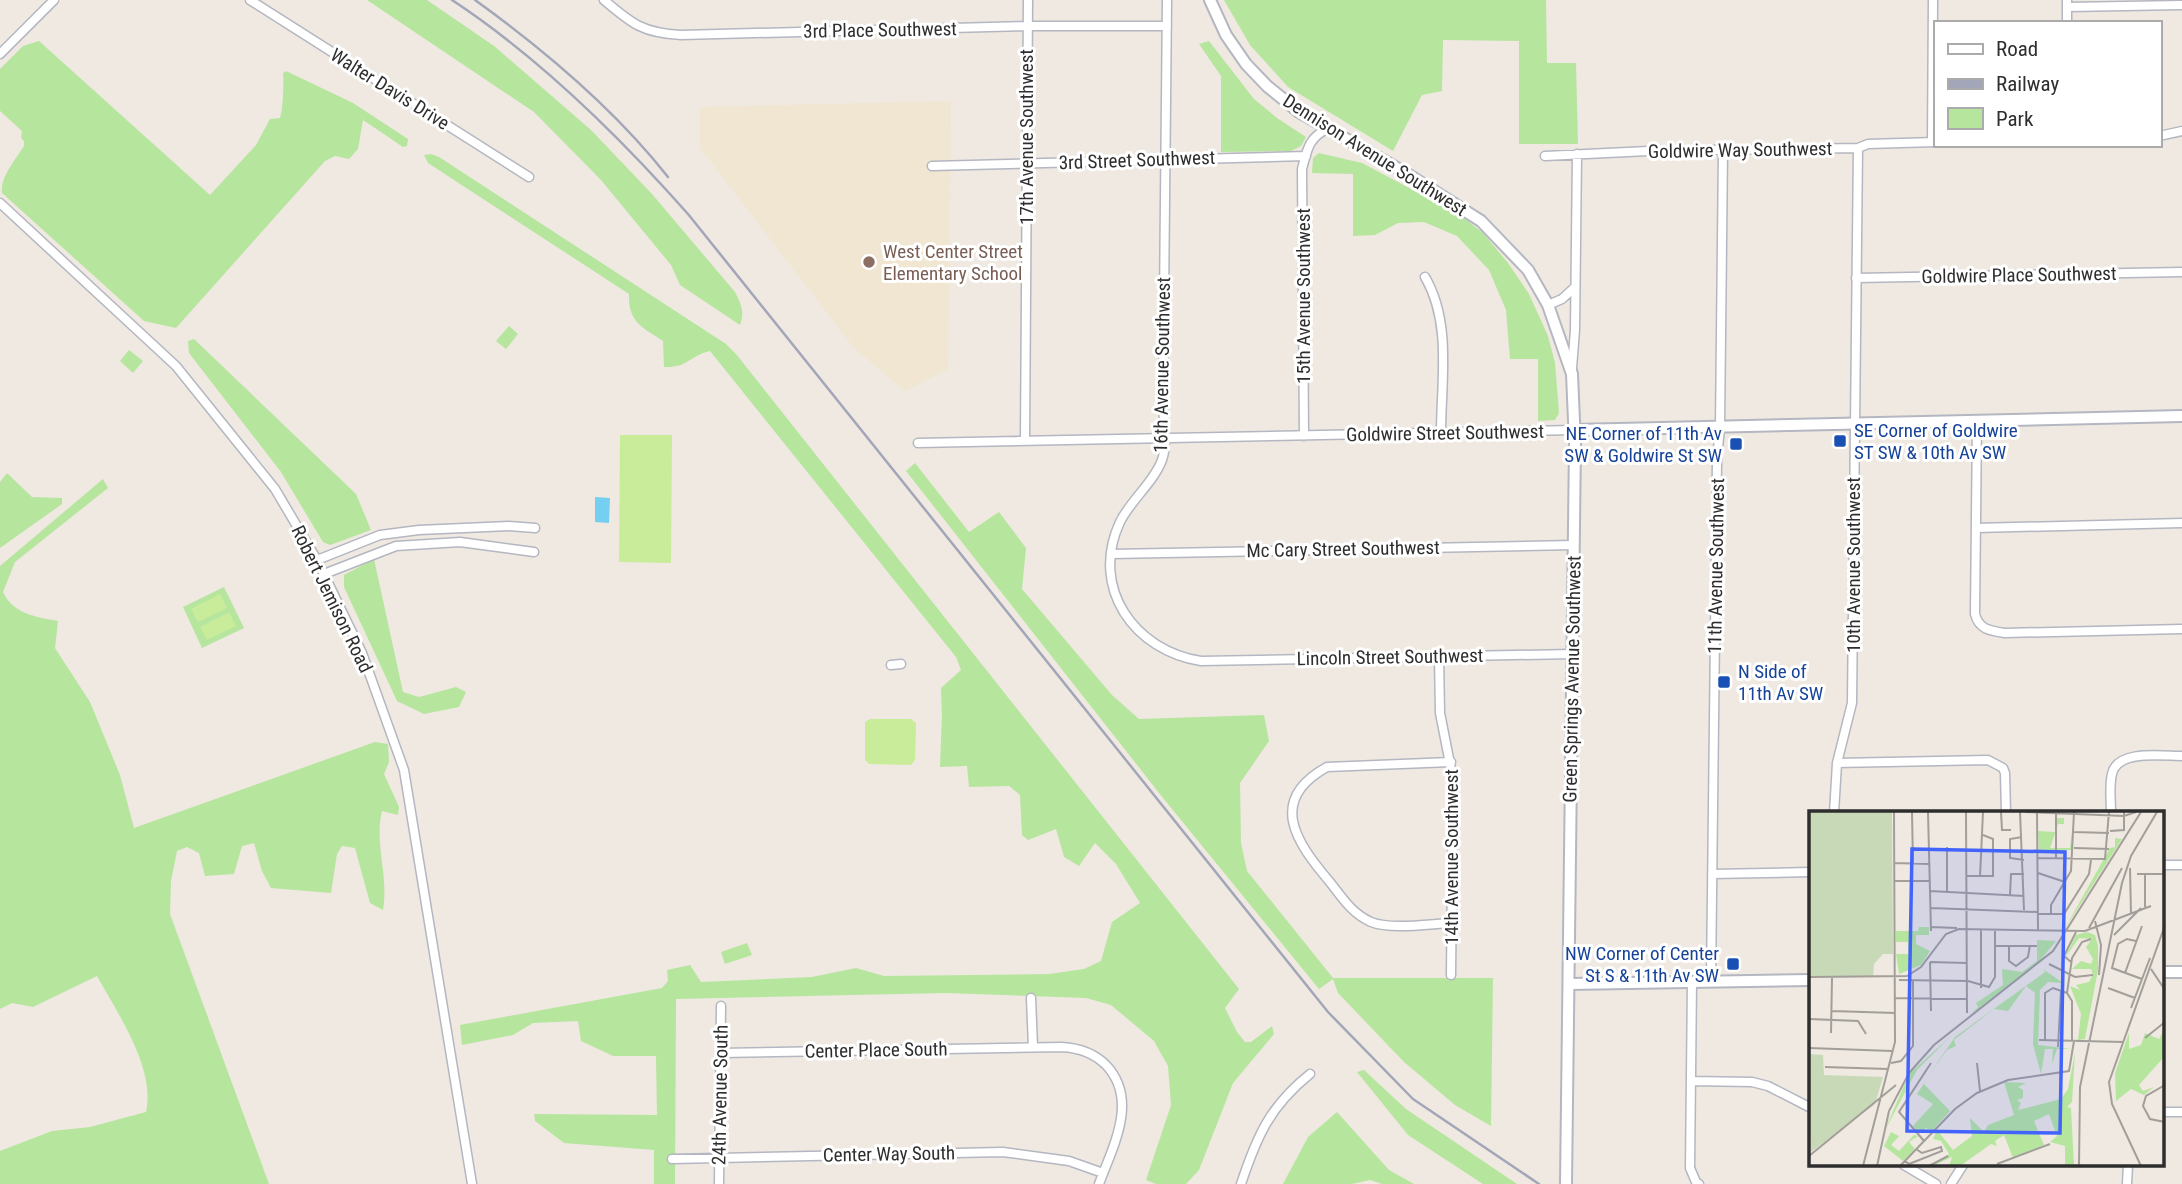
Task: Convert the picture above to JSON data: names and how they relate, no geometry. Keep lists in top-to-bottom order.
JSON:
{
  "streets": {
    "main road": ["Dennison Avenue Southwest", "Goldwire Street Southwest", "Green Springs Avenue Southwest"],
    "street": [
      "3rd Place Southwest",
      "Walter Davis Drive",
      "17th Avenue Southwest",
      "Goldwire Way Southwest",
      "3rd Street Southwest",
      "Goldwire Place Southwest",
      "15th Avenue Southwest",
      "16th Avenue Southwest",
      "Mc Cary Street Southwest",
      "10th Avenue Southwest",
      "11th Avenue Southwest",
      "Robert Jemison Road",
      "Lincoln Street Southwest",
      "14th Avenue Southwest",
      "Center Place South",
      "24th Avenue South",
      "Center Way South"
    ]
  },
  "crossings": [
    ["3rd Place Southwest", "17th Avenue Southwest"],
    ["3rd Place Southwest", "16th Avenue Southwest"],
    ["17th Avenue Southwest", "3rd Street Southwest"],
    ["17th Avenue Southwest", "Goldwire Street Southwest"],
    ["Goldwire Way Southwest", "10th Avenue Southwest"],
    ["Goldwire Way Southwest", "11th Avenue Southwest"],
    ["Goldwire Way Southwest", "Green Springs Avenue Southwest"],
    ["Dennison Avenue Southwest", "Green Springs Avenue Southwest"],
    ["3rd Street Southwest", "15th Avenue Southwest"],
    ["3rd Street Southwest", "16th Avenue Southwest"],
    ["Goldwire Place Southwest", "10th Avenue Southwest"],
    ["15th Avenue Southwest", "Goldwire Street Southwest"],
    ["16th Avenue Southwest", "Goldwire Street Southwest"],
    ["16th Avenue Southwest", "Mc Cary Street Southwest"],
    ["16th Avenue Southwest", "Lincoln Street Southwest"],
    ["Goldwire Street Southwest", "10th Avenue Southwest"],
    ["Goldwire Street Southwest", "11th Avenue Southwest"],
    ["Goldwire Street Southwest", "Green Springs Avenue Southwest"],
    ["Mc Cary Street Southwest", "Green Springs Avenue Southwest"],
    ["Lincoln Street Southwest", "Green Springs Avenue Southwest"],
    ["Lincoln Street Southwest", "14th Avenue Southwest"],
    ["Center Place South", "24th Avenue South"],
    ["Center Place South", "Center Way South"],
    ["24th Avenue South", "Center Way South"]
  ],
  "places": {
    "other": ["West Center Street Elementary School"],
    "transit": [
      "SE Corner of Goldwire ST SW & 10th Av SW",
      "NE Corner of 11th Av SW & Goldwire St SW",
      "N Side of 11th Av SW",
      "NW Corner of Center St S & 11th Av SW"
    ]
  },
  "legend": ["Road", "Railway", "Park"]
}
